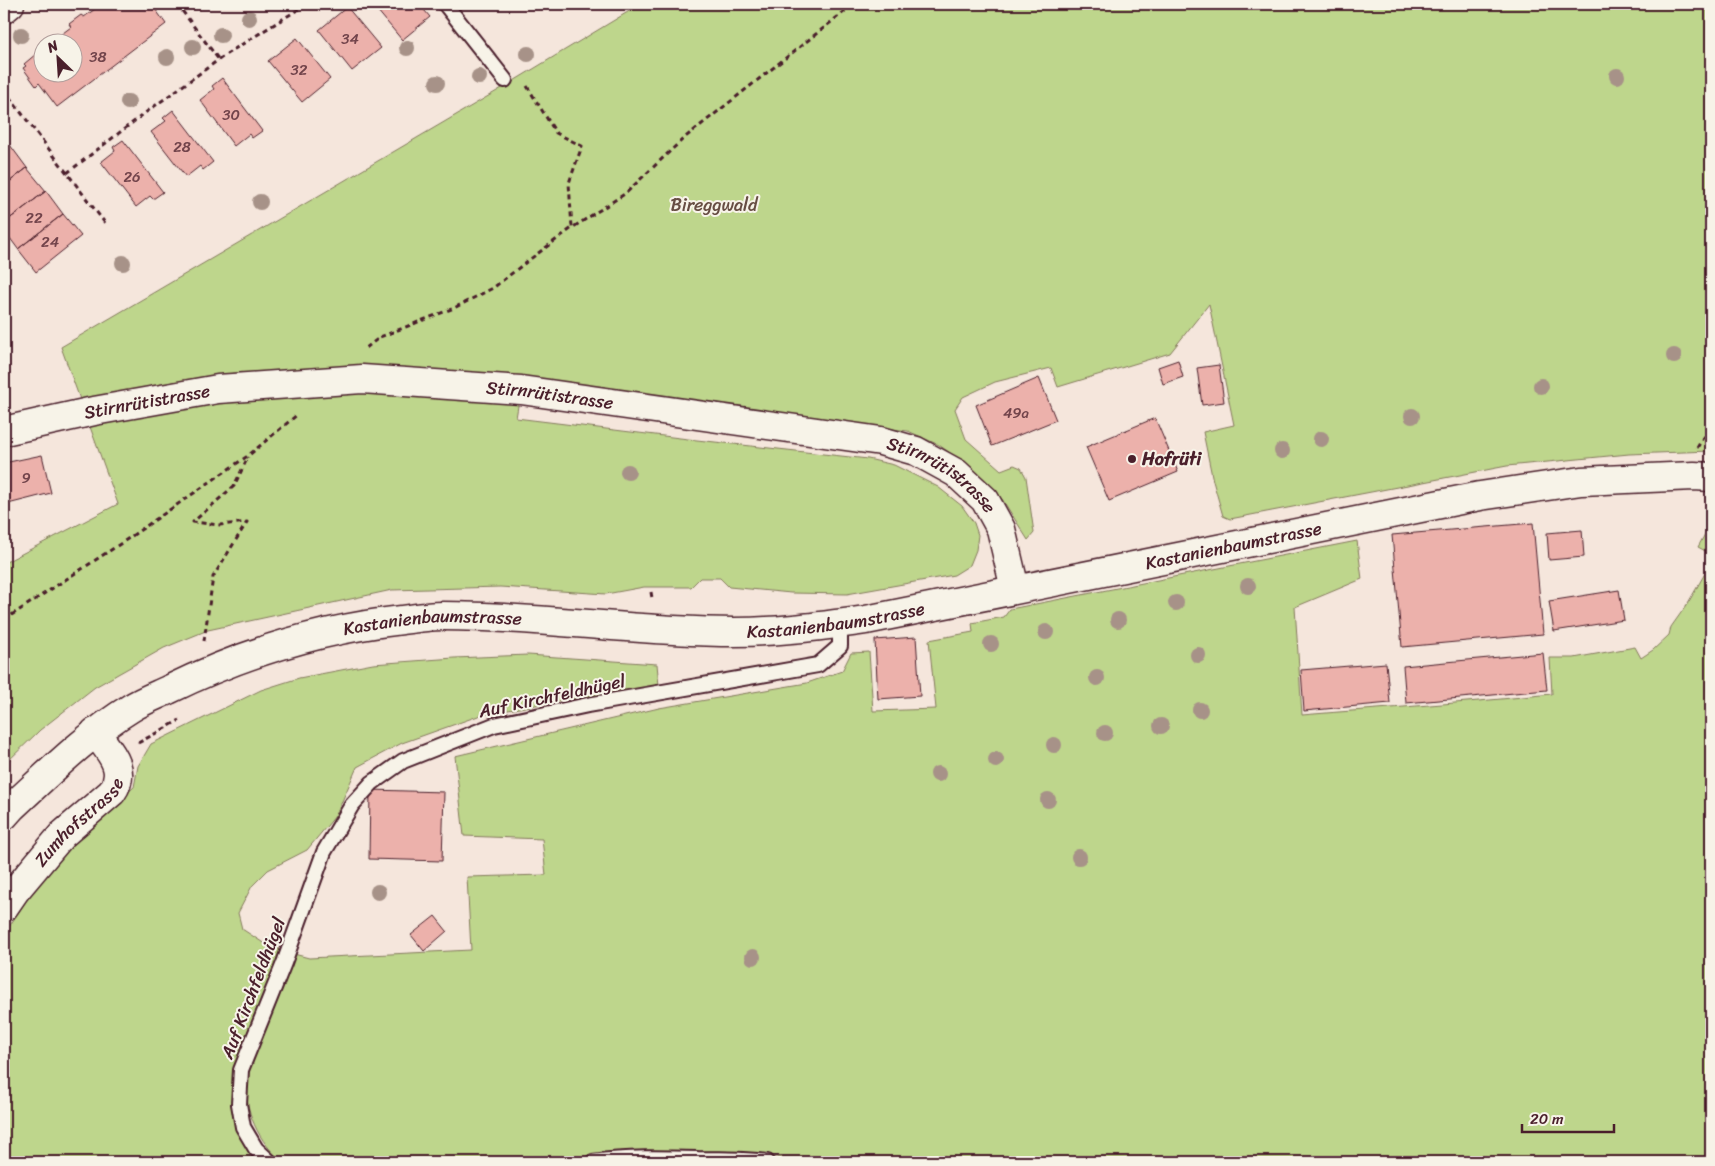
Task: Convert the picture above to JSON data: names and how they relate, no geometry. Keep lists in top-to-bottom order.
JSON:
{
  "streets": {
    "street": ["Stirnrütistrasse", "Kastanienbaumstrasse", "Zumhofstrasse"],
    "lane": ["Auf Kirchfeldhügel"]
  },
  "crossings": [
    ["Stirnrütistrasse", "Kastanienbaumstrasse"],
    ["Kastanienbaumstrasse", "Auf Kirchfeldhügel"],
    ["Kastanienbaumstrasse", "Zumhofstrasse"]
  ],
  "parks": ["Bireggwald"],
  "places": ["Hofrüti"],
  "house_numbers": [
    "34",
    "38",
    "32",
    "30",
    "28",
    "26",
    "22",
    "24",
    "49a",
    "9"
  ],
  "scale_bar": "20 m",
  "north": "top left"
}
